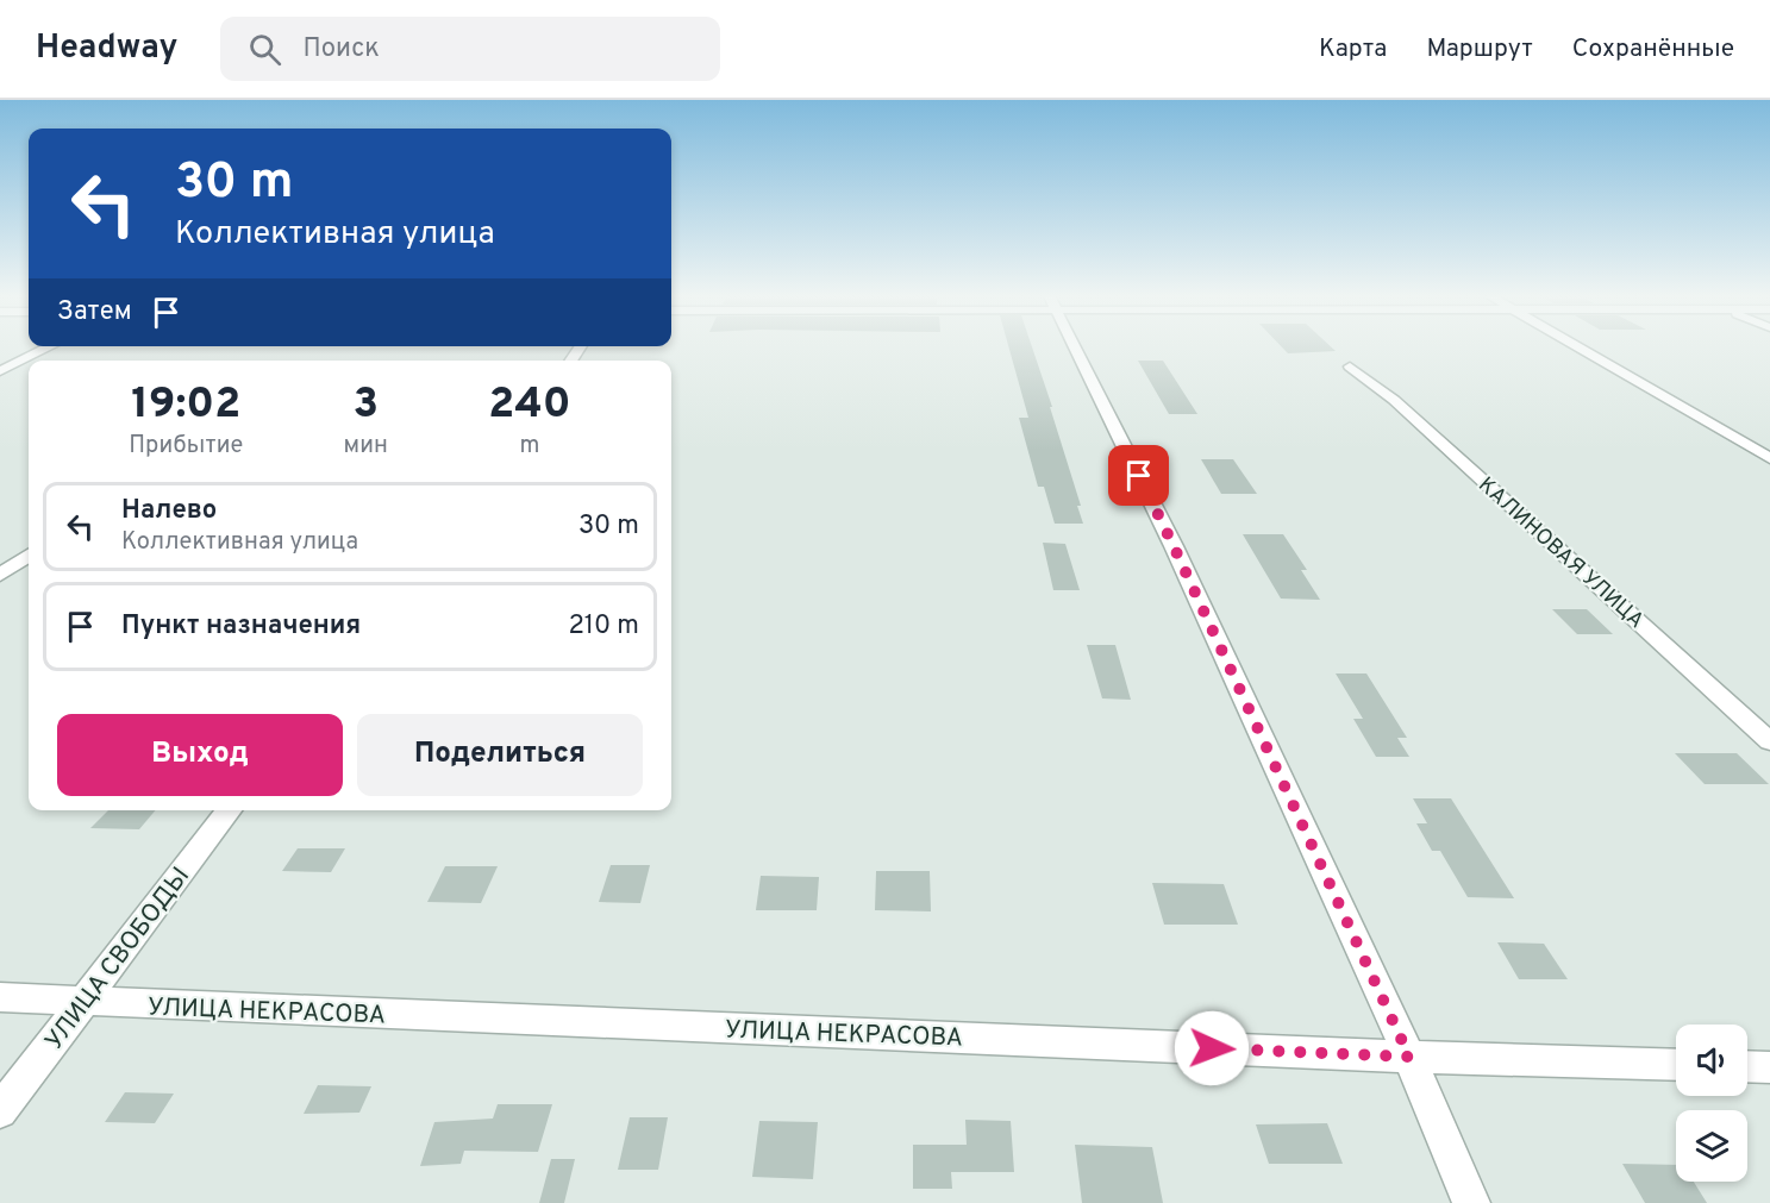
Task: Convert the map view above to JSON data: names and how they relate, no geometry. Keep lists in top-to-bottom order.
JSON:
{
  "streets": {
    "street": ["КАЛИНОВАЯ УЛИЦА", "УЛИЦА СВОБОДЫ", "УЛИЦА НЕКРАСОВА"]
  },
  "crossings": [
    ["УЛИЦА СВОБОДЫ", "УЛИЦА НЕКРАСОВА"]
  ],
  "page": {
    "header": "Headway",
    "search": "Поиск",
    "nav": ["Карта", "Маршрут", "Сохранённые"],
    "turn": ["30 m", "Коллективная улица"],
    "then": "Затем",
    "eta": [
      "19:02",
      "Прибытие",
      "3",
      "мин",
      "240",
      "m"
    ],
    "list": [
      {
        "name": "Налево",
        "note": "Коллективная улица",
        "value": "30 m"
      },
      {
        "name": "Пункт назначения",
        "value": "210 m"
      }
    ],
    "buttons": ["Выход", "Поделиться"]
  }
}
